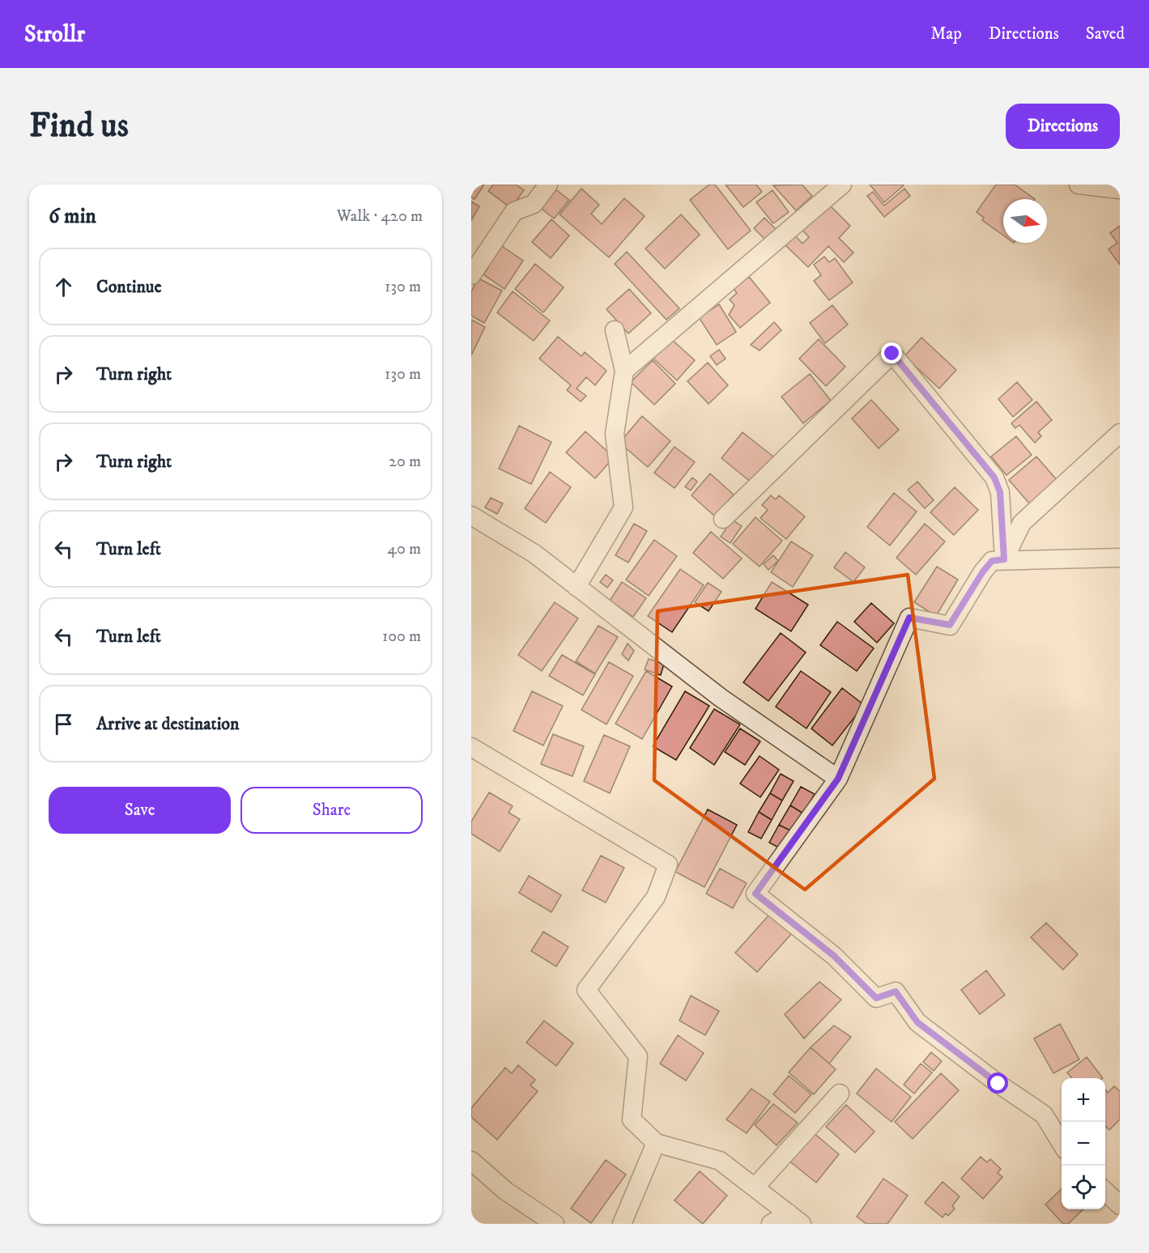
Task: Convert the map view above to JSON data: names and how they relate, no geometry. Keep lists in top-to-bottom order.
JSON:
{
  "north": "right",
  "page": {
    "header": "Strollr",
    "nav": ["Map", "Directions", "Saved"],
    "buttons": [
      "Directions",
      ["Save", "Share"]
    ],
    "title": "Find us",
    "heading": ["6 min", "Walk · 420 m"],
    "list": [
      ["Continue", "130 m"],
      ["Turn right", "130 m"],
      ["Turn right", "20 m"],
      ["Turn left", "40 m"],
      ["Turn left", "100 m"],
      "Arrive at destination"
    ],
    "map_buttons": ["+", "−"]
  }
}
